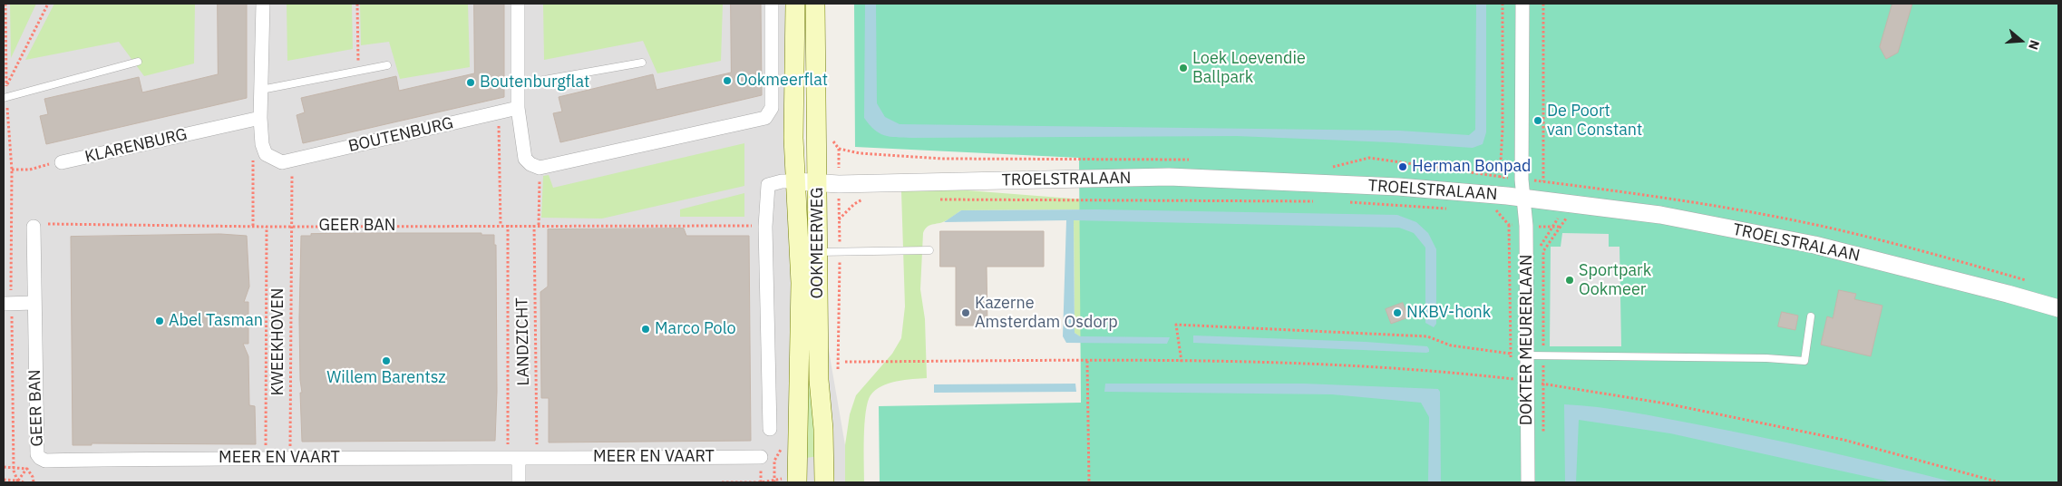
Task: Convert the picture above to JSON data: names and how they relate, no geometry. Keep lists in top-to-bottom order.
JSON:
{
  "streets": {
    "main road": ["OOKMEERWEG"],
    "street": [
      "BOUTENBURG",
      "KLARENBURG",
      "TROELSTRALAAN",
      "GEER BAN",
      "DOKTER MEURERLAAN",
      "MEER EN VAART"
    ],
    "path": ["KWEEKHOVEN", "LANDZICHT"]
  },
  "crossings": [
    ["BOUTENBURG", "KWEEKHOVEN"],
    ["TROELSTRALAAN", "OOKMEERWEG"],
    ["TROELSTRALAAN", "DOKTER MEURERLAAN"],
    ["GEER BAN", "OOKMEERWEG"],
    ["GEER BAN", "KWEEKHOVEN"],
    ["GEER BAN", "LANDZICHT"],
    ["GEER BAN", "MEER EN VAART"],
    ["KWEEKHOVEN", "MEER EN VAART"],
    ["LANDZICHT", "MEER EN VAART"]
  ],
  "places": [
    "Loek Loevendie Ballpark",
    "Ookmeerflat",
    "Boutenburgflat",
    "De Poort van Constant",
    "Herman Bonpad",
    "Sportpark Ookmeer",
    "Kazerne Amsterdam Osdorp",
    "NKBV-honk",
    "Abel Tasman",
    "Marco Polo",
    "Willem Barentsz"
  ],
  "north": "right"
}
